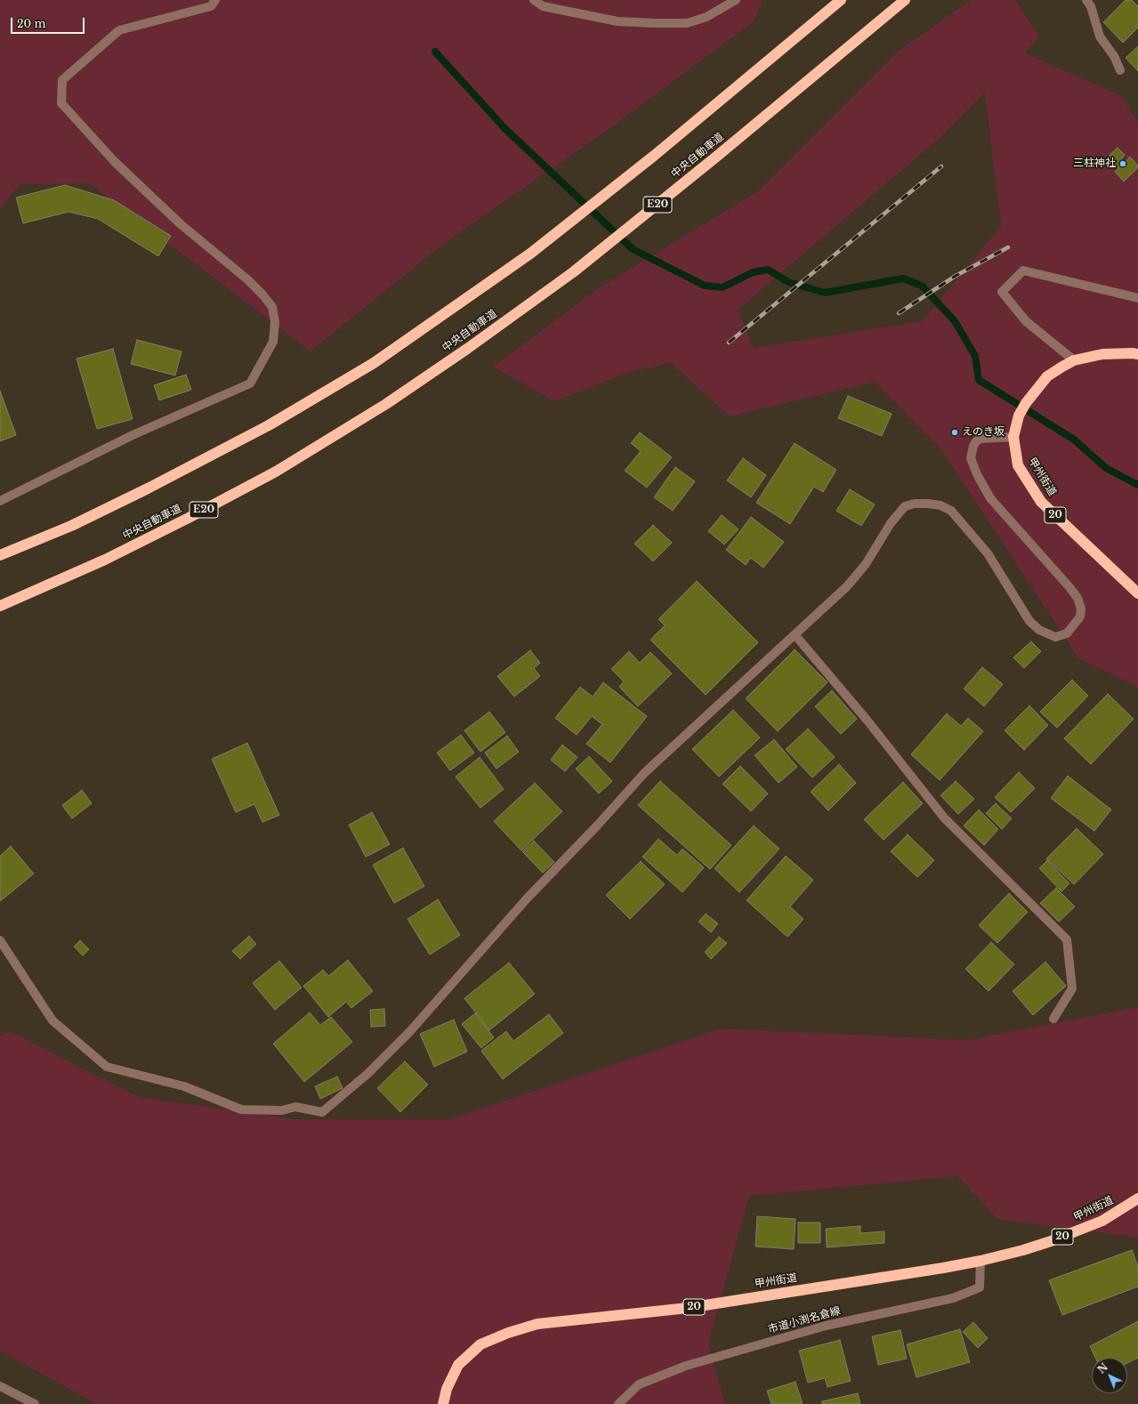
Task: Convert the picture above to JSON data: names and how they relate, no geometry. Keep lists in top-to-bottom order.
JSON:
{
  "streets": {
    "highway": [
      "中央自動車道",
      "E20",
      "甲州街道",
      "20"
    ],
    "street": ["市道小渕名倉線"]
  },
  "crossings": [
    ["甲州街道", "市道小渕名倉線"]
  ],
  "places": ["三柱神社", "えのき坂"],
  "scale_bar": "20 m",
  "north": "top left"
}
